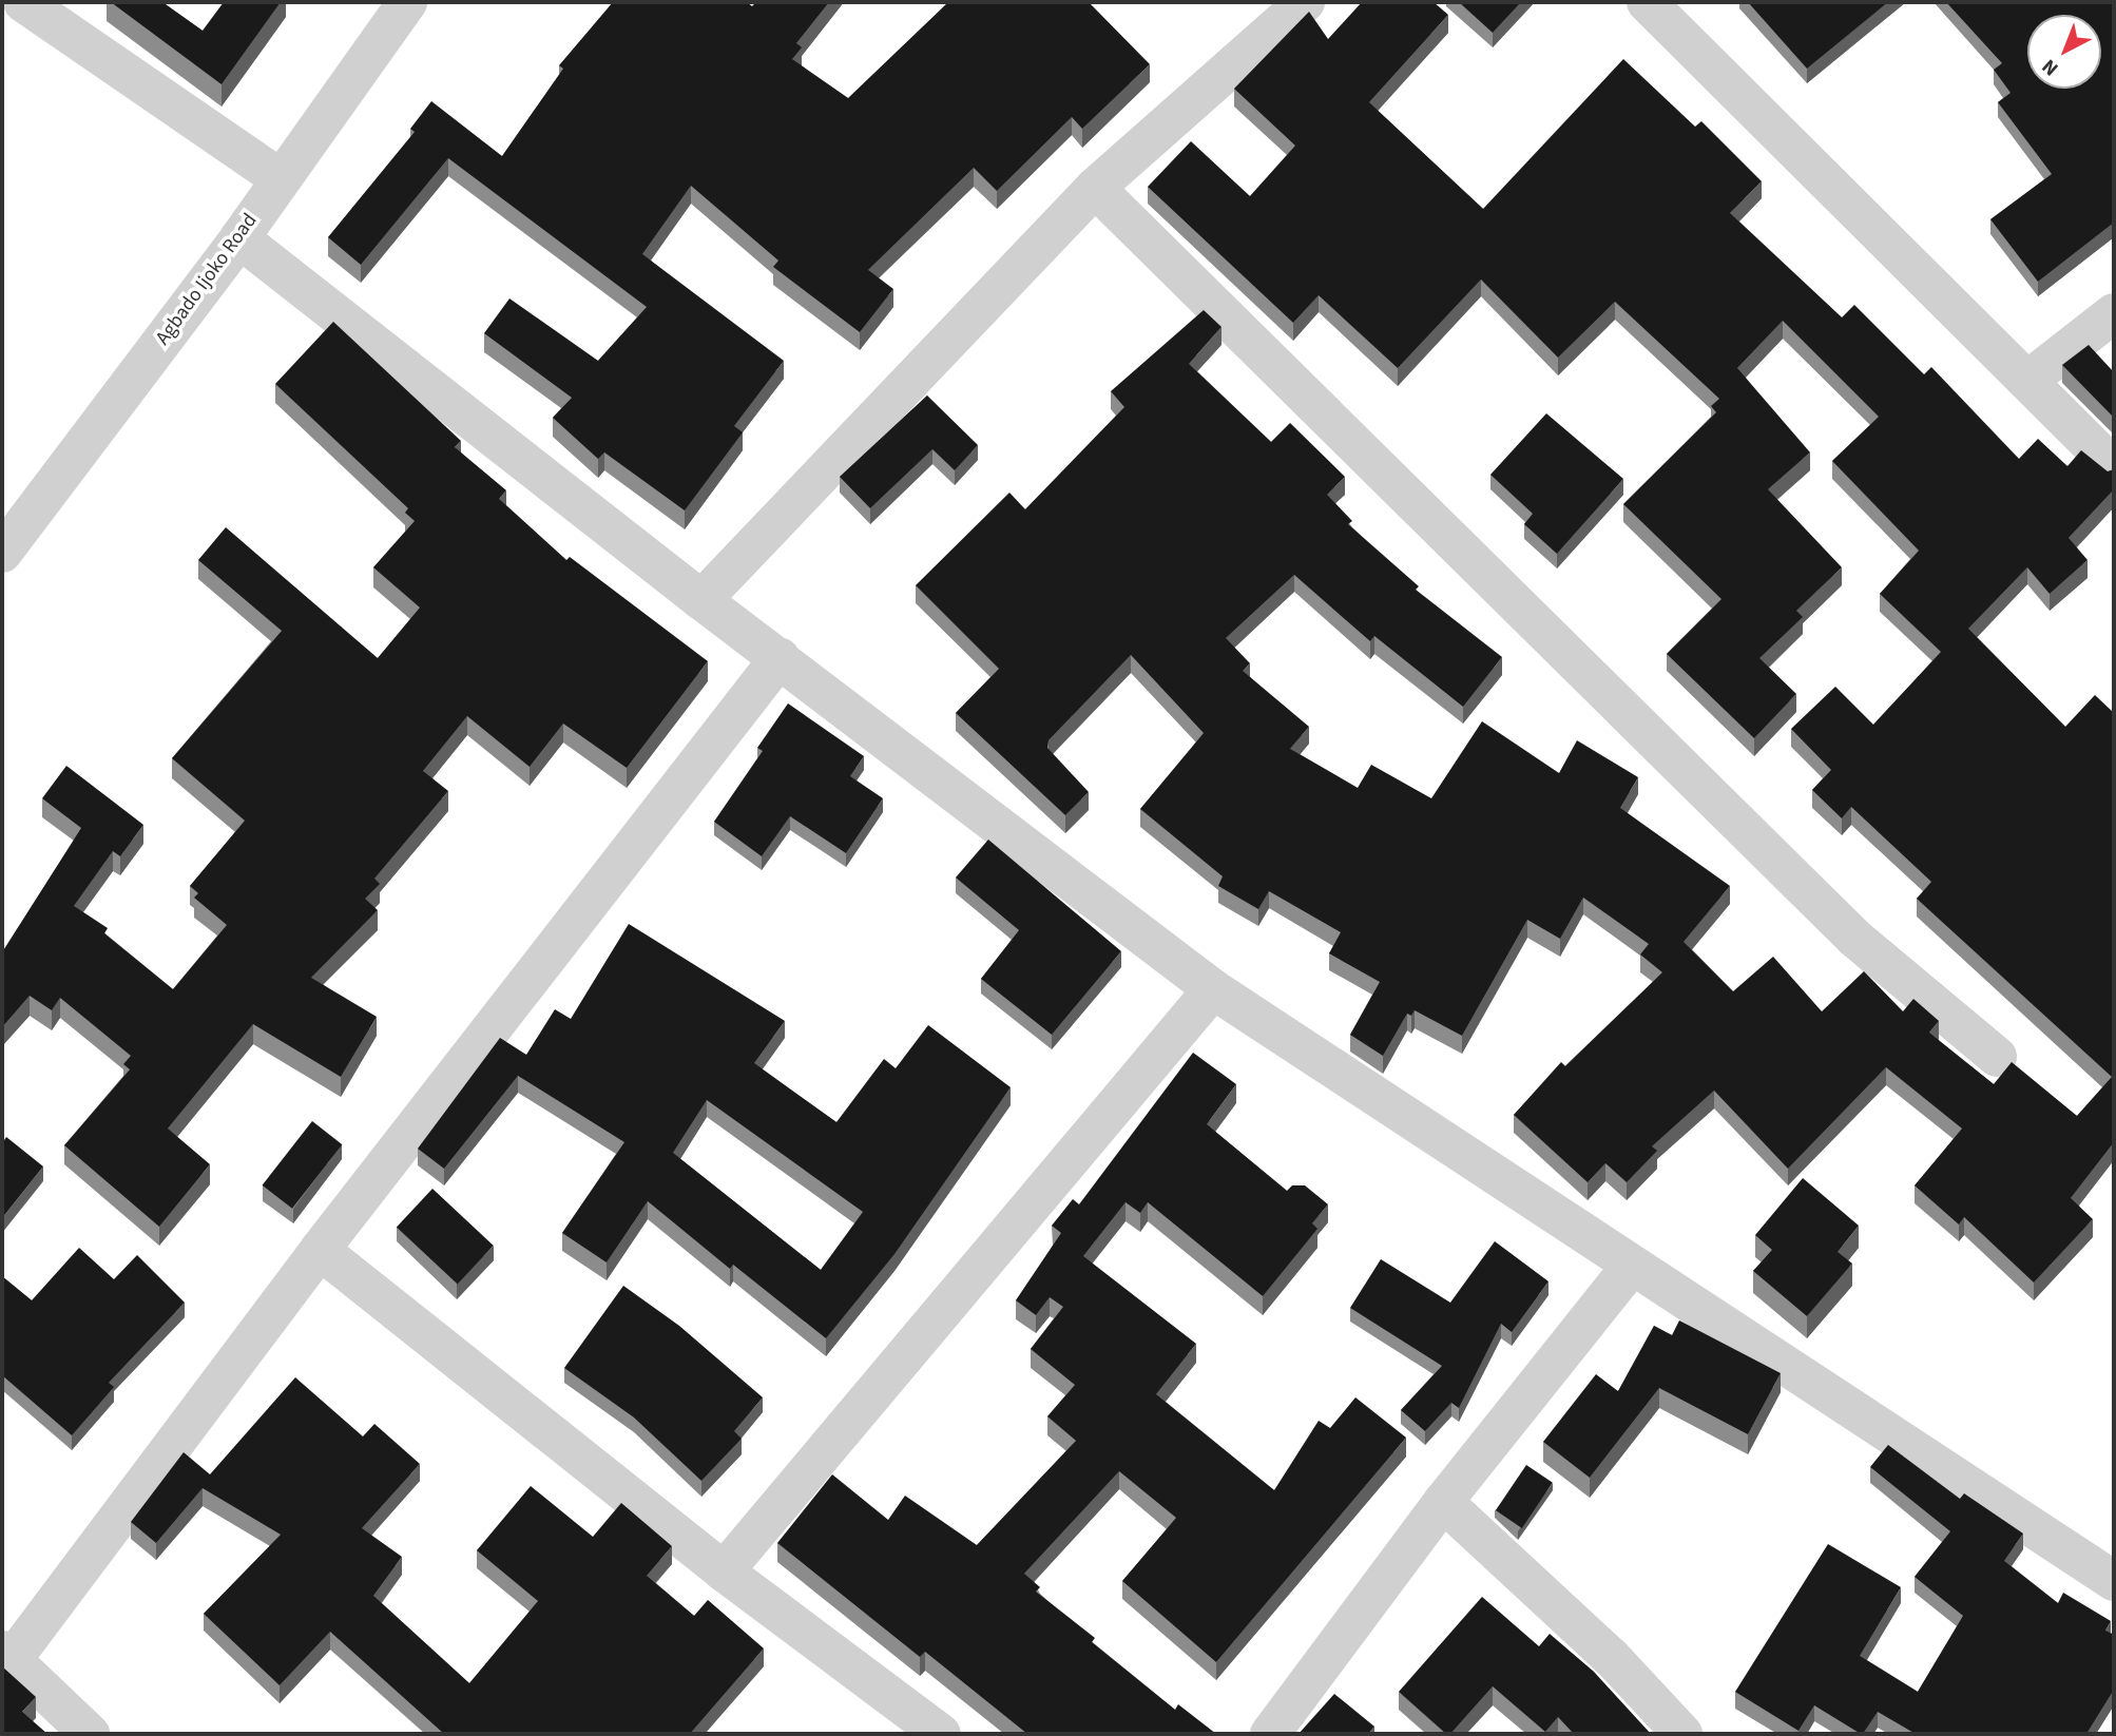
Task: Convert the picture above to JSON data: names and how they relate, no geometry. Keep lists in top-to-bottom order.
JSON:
{
  "streets": {
    "street": ["Agbado Ijoko Road"]
  },
  "north": "bottom left"
}
